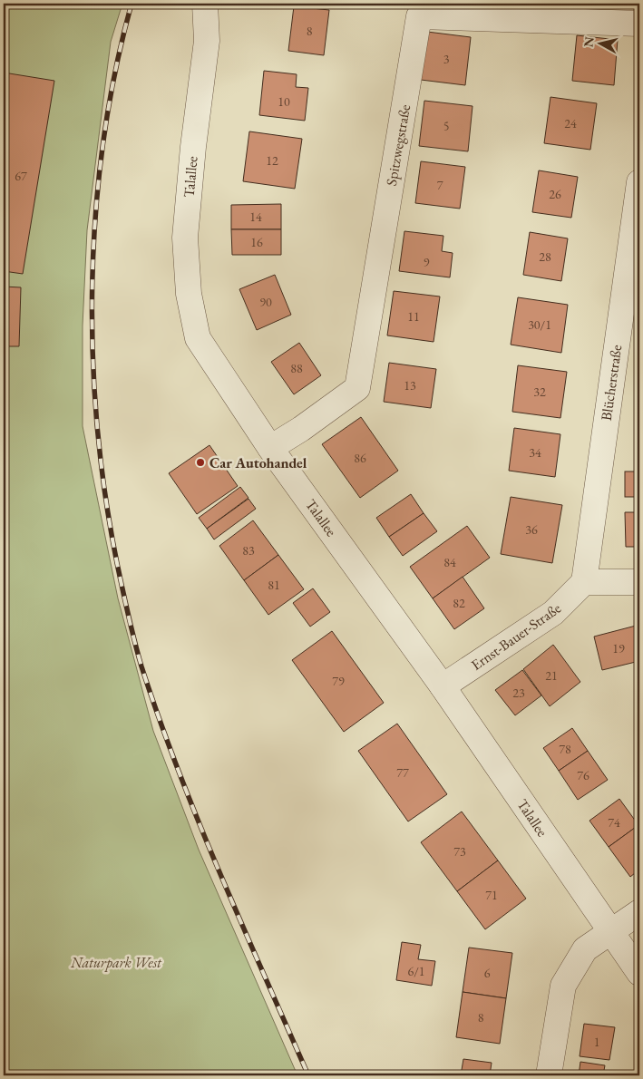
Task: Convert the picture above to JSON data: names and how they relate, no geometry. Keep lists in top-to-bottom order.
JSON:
{
  "streets": {
    "street": [
      "Spitzwegstraße",
      "Talallee",
      "Blücherstraße",
      "Ernst-Bauer-Straße"
    ]
  },
  "crossings": [
    ["Spitzwegstraße", "Talallee"],
    ["Talallee", "Ernst-Bauer-Straße"],
    ["Blücherstraße", "Ernst-Bauer-Straße"]
  ],
  "parks": ["Naturpark West"],
  "places": ["Car Autohandel"],
  "house_numbers": [
    "8",
    "3",
    "10",
    "24",
    "5",
    "12",
    "67",
    "7",
    "26",
    "14",
    "16",
    "28",
    "9",
    "90",
    "11",
    "30/1",
    "88",
    "13",
    "32",
    "34",
    "86",
    "36",
    "83",
    "84",
    "81",
    "82",
    "19",
    "21",
    "79",
    "23",
    "78",
    "77",
    "76",
    "74",
    "73",
    "71",
    "6/1",
    "6",
    "8",
    "1"
  ],
  "north": "left"
}
